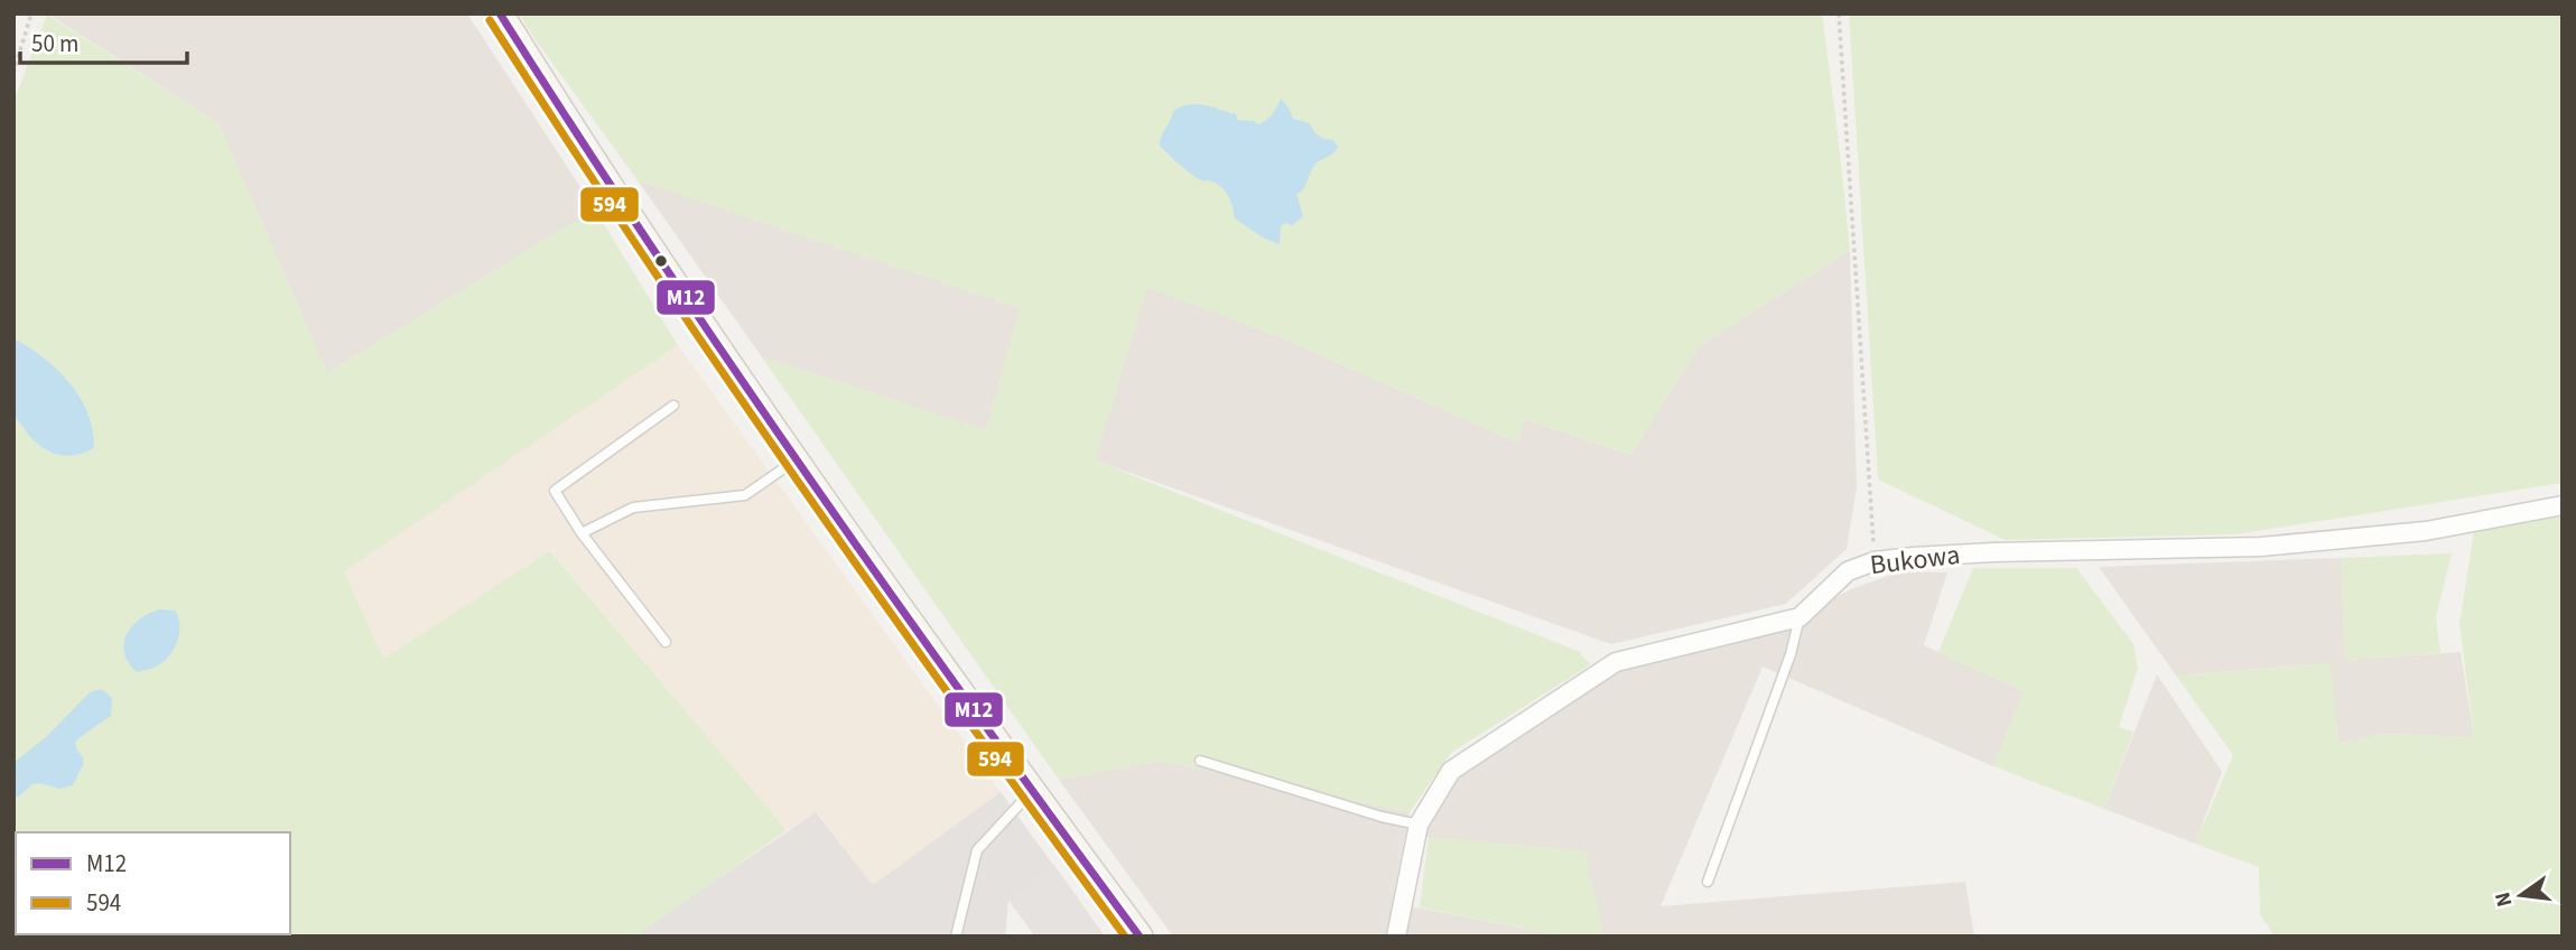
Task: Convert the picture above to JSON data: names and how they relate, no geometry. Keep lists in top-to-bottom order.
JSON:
{
  "streets": {
    "street": ["Bukowa"]
  },
  "lines": ["transit line M12", "transit line 594"],
  "legend": ["M12", "594"],
  "scale_bar": "50 m",
  "north": "left"
}
